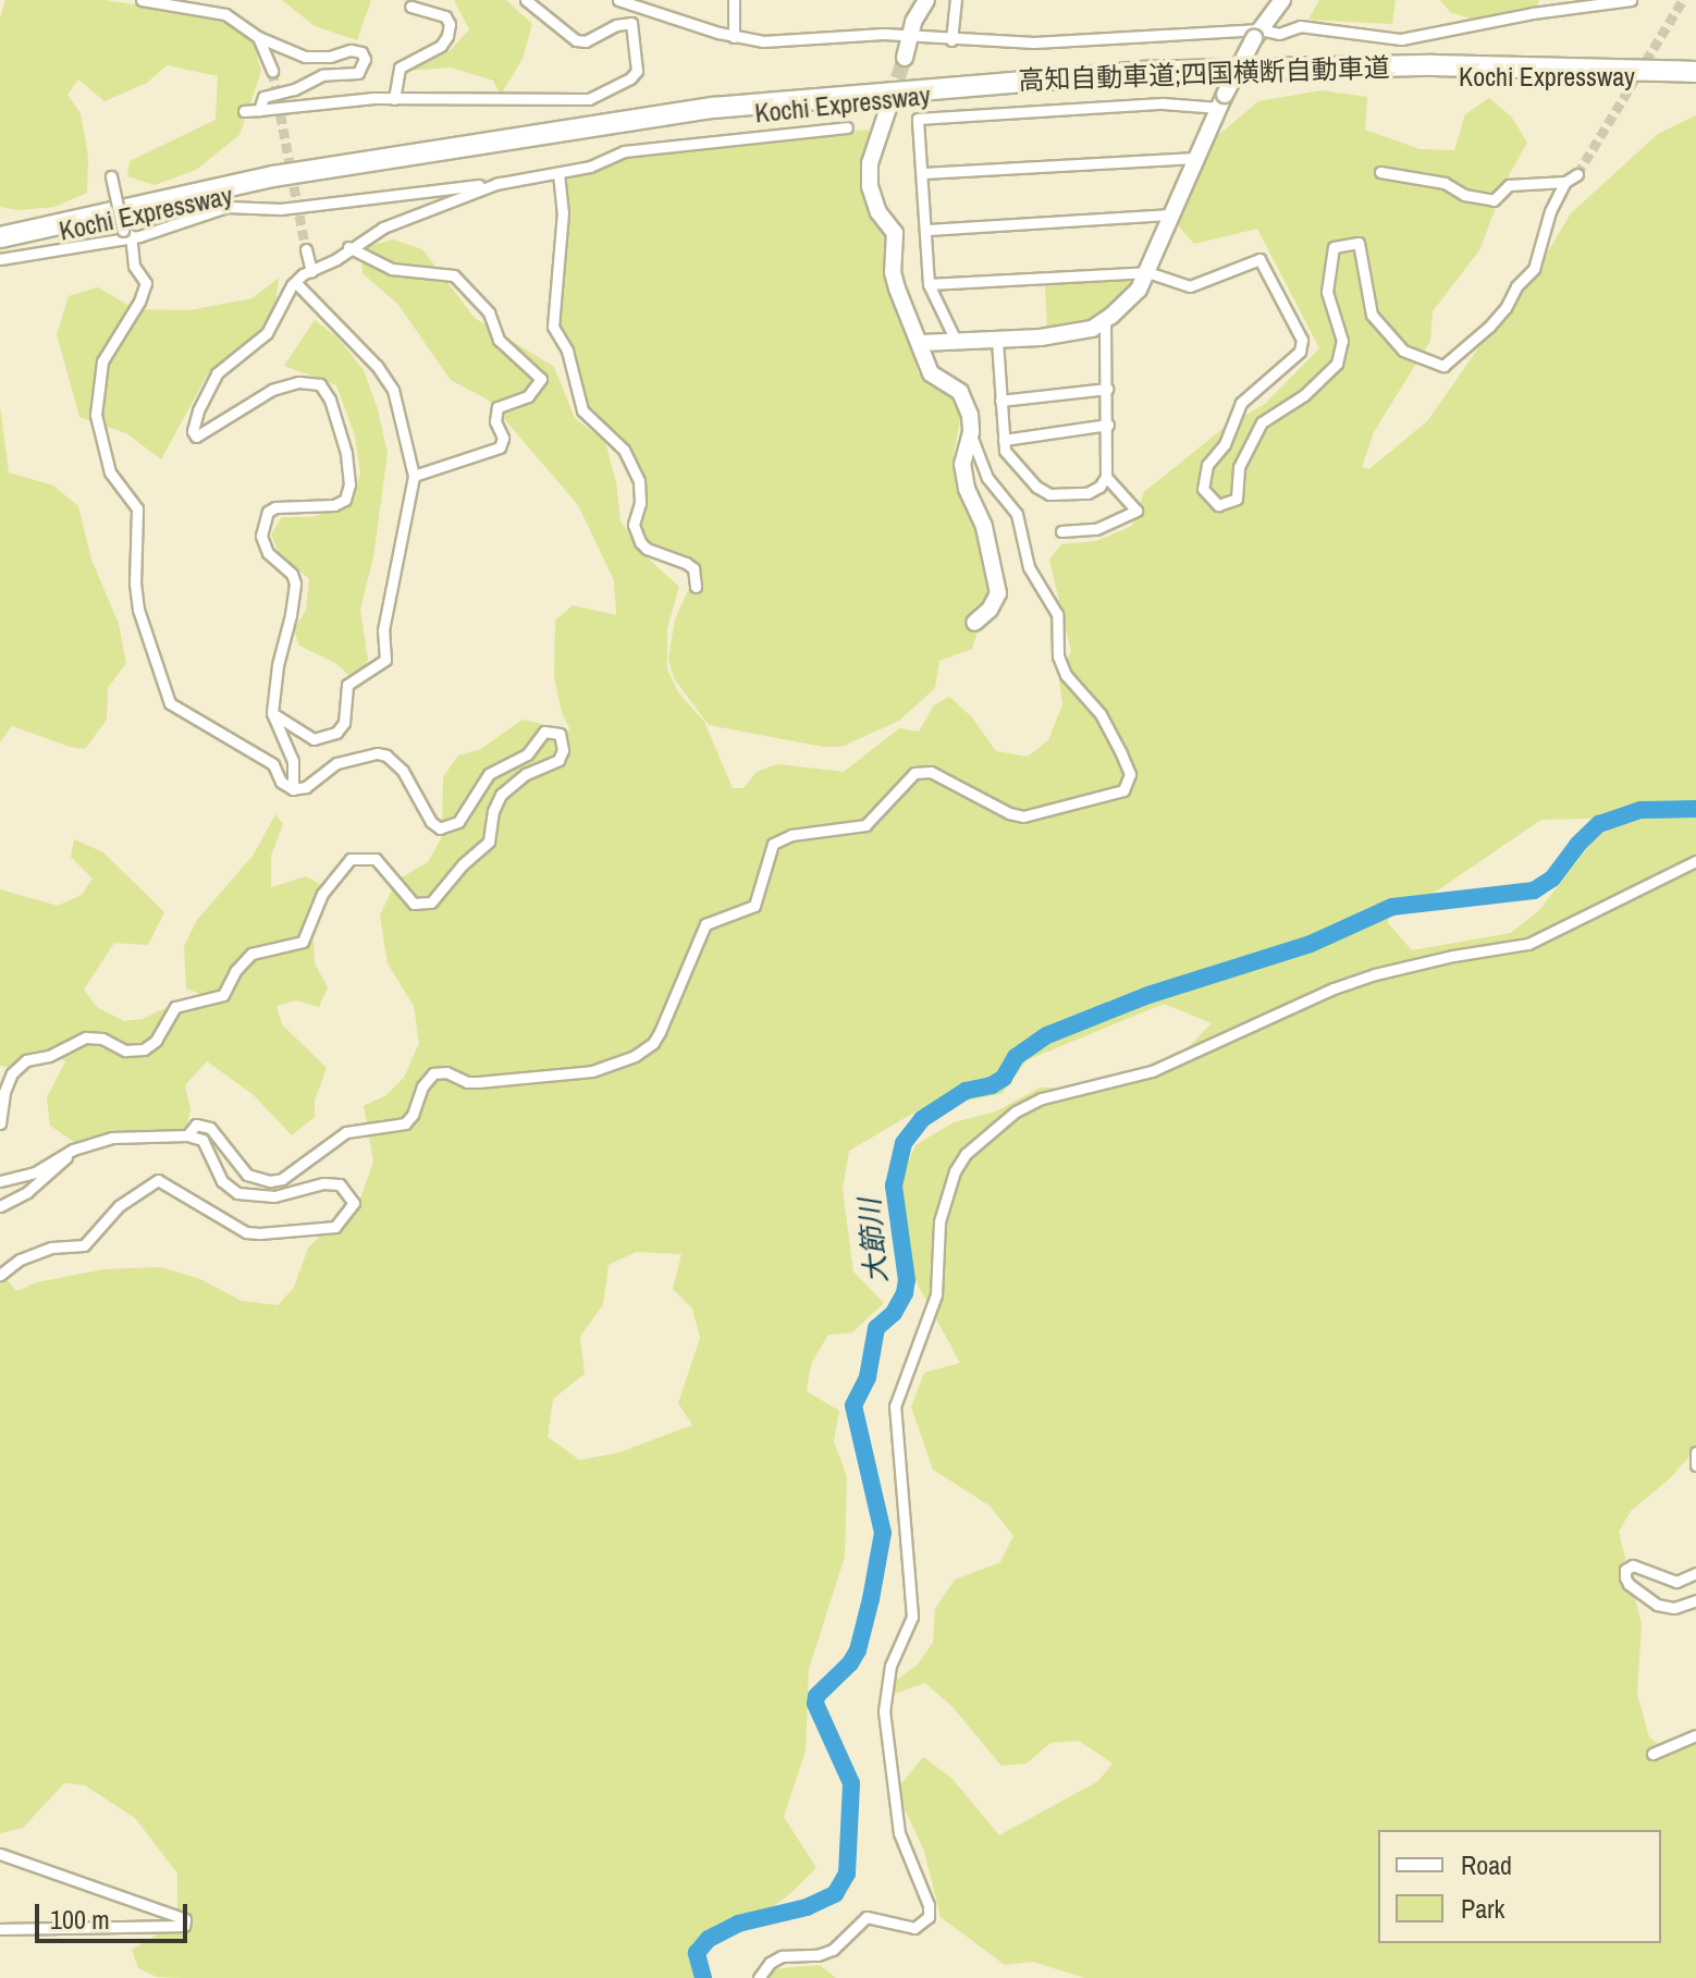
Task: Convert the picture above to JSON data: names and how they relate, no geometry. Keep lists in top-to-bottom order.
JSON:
{
  "streets": {
    "highway": ["高知自動車道;四国横断自動車道", "Kochi Expressway"]
  },
  "crossings": [
    ["高知自動車道;四国横断自動車道", "Kochi Expressway"]
  ],
  "water": ["大節川"],
  "legend": ["Road", "Park"],
  "scale_bar": "100 m"
}
